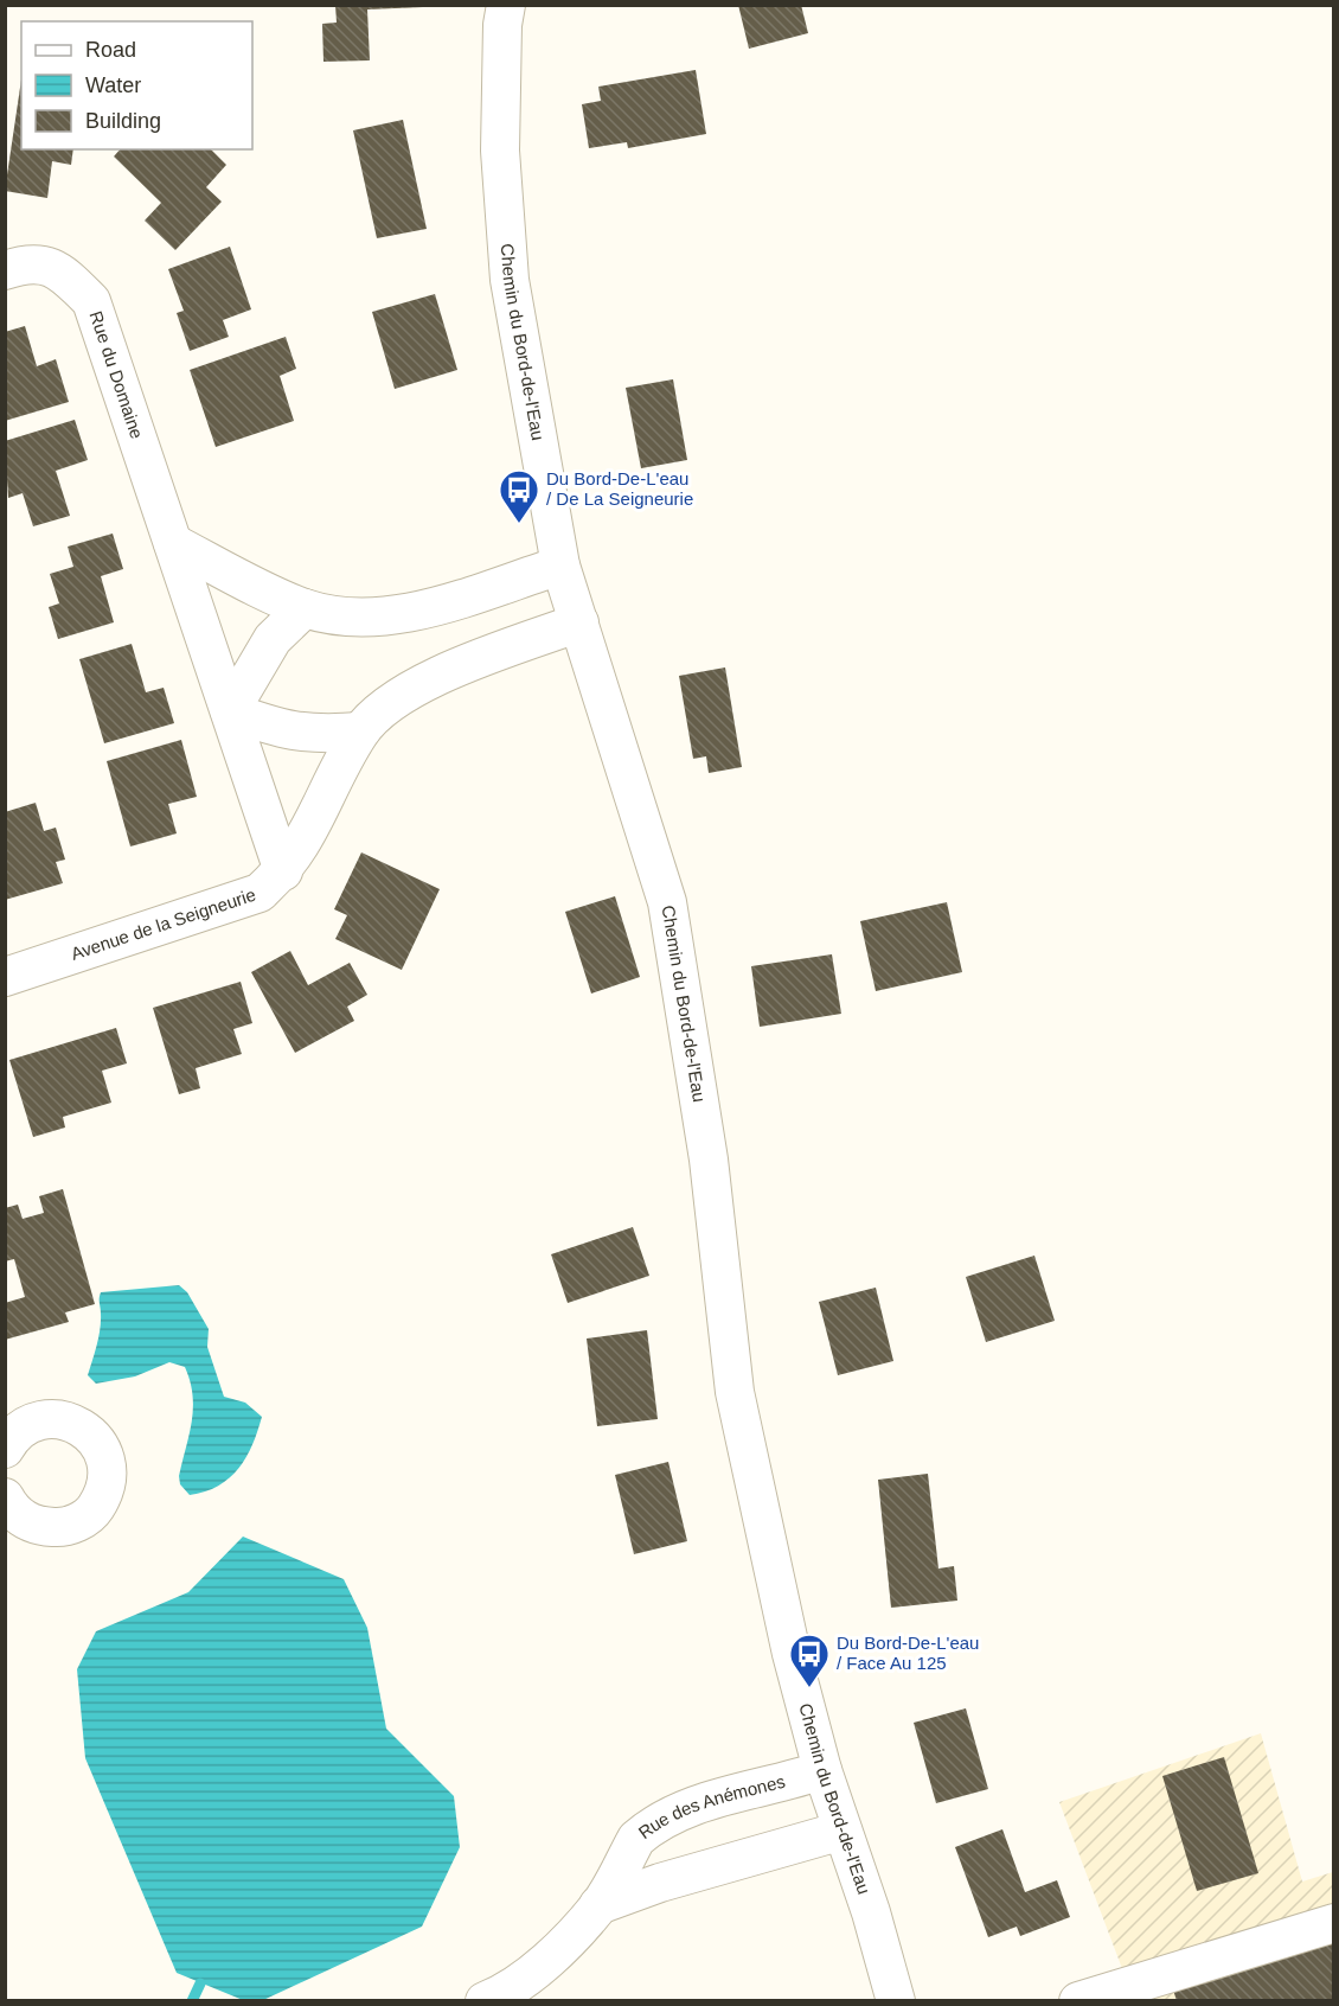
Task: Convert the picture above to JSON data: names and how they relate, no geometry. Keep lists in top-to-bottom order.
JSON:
{
  "streets": {
    "street": [
      "Chemin du Bord-de-l'Eau",
      "Rue du Domaine",
      "Avenue de la Seigneurie",
      "Rue des Anémones"
    ]
  },
  "crossings": [
    ["Chemin du Bord-de-l'Eau", "Avenue de la Seigneurie"],
    ["Chemin du Bord-de-l'Eau", "Rue des Anémones"],
    ["Rue du Domaine", "Avenue de la Seigneurie"]
  ],
  "places": {
    "bus stop": ["Du Bord-De-L'eau / De La Seigneurie", "Du Bord-De-L'eau / Face Au 125"]
  },
  "legend": ["Road", "Water", "Building"]
}
